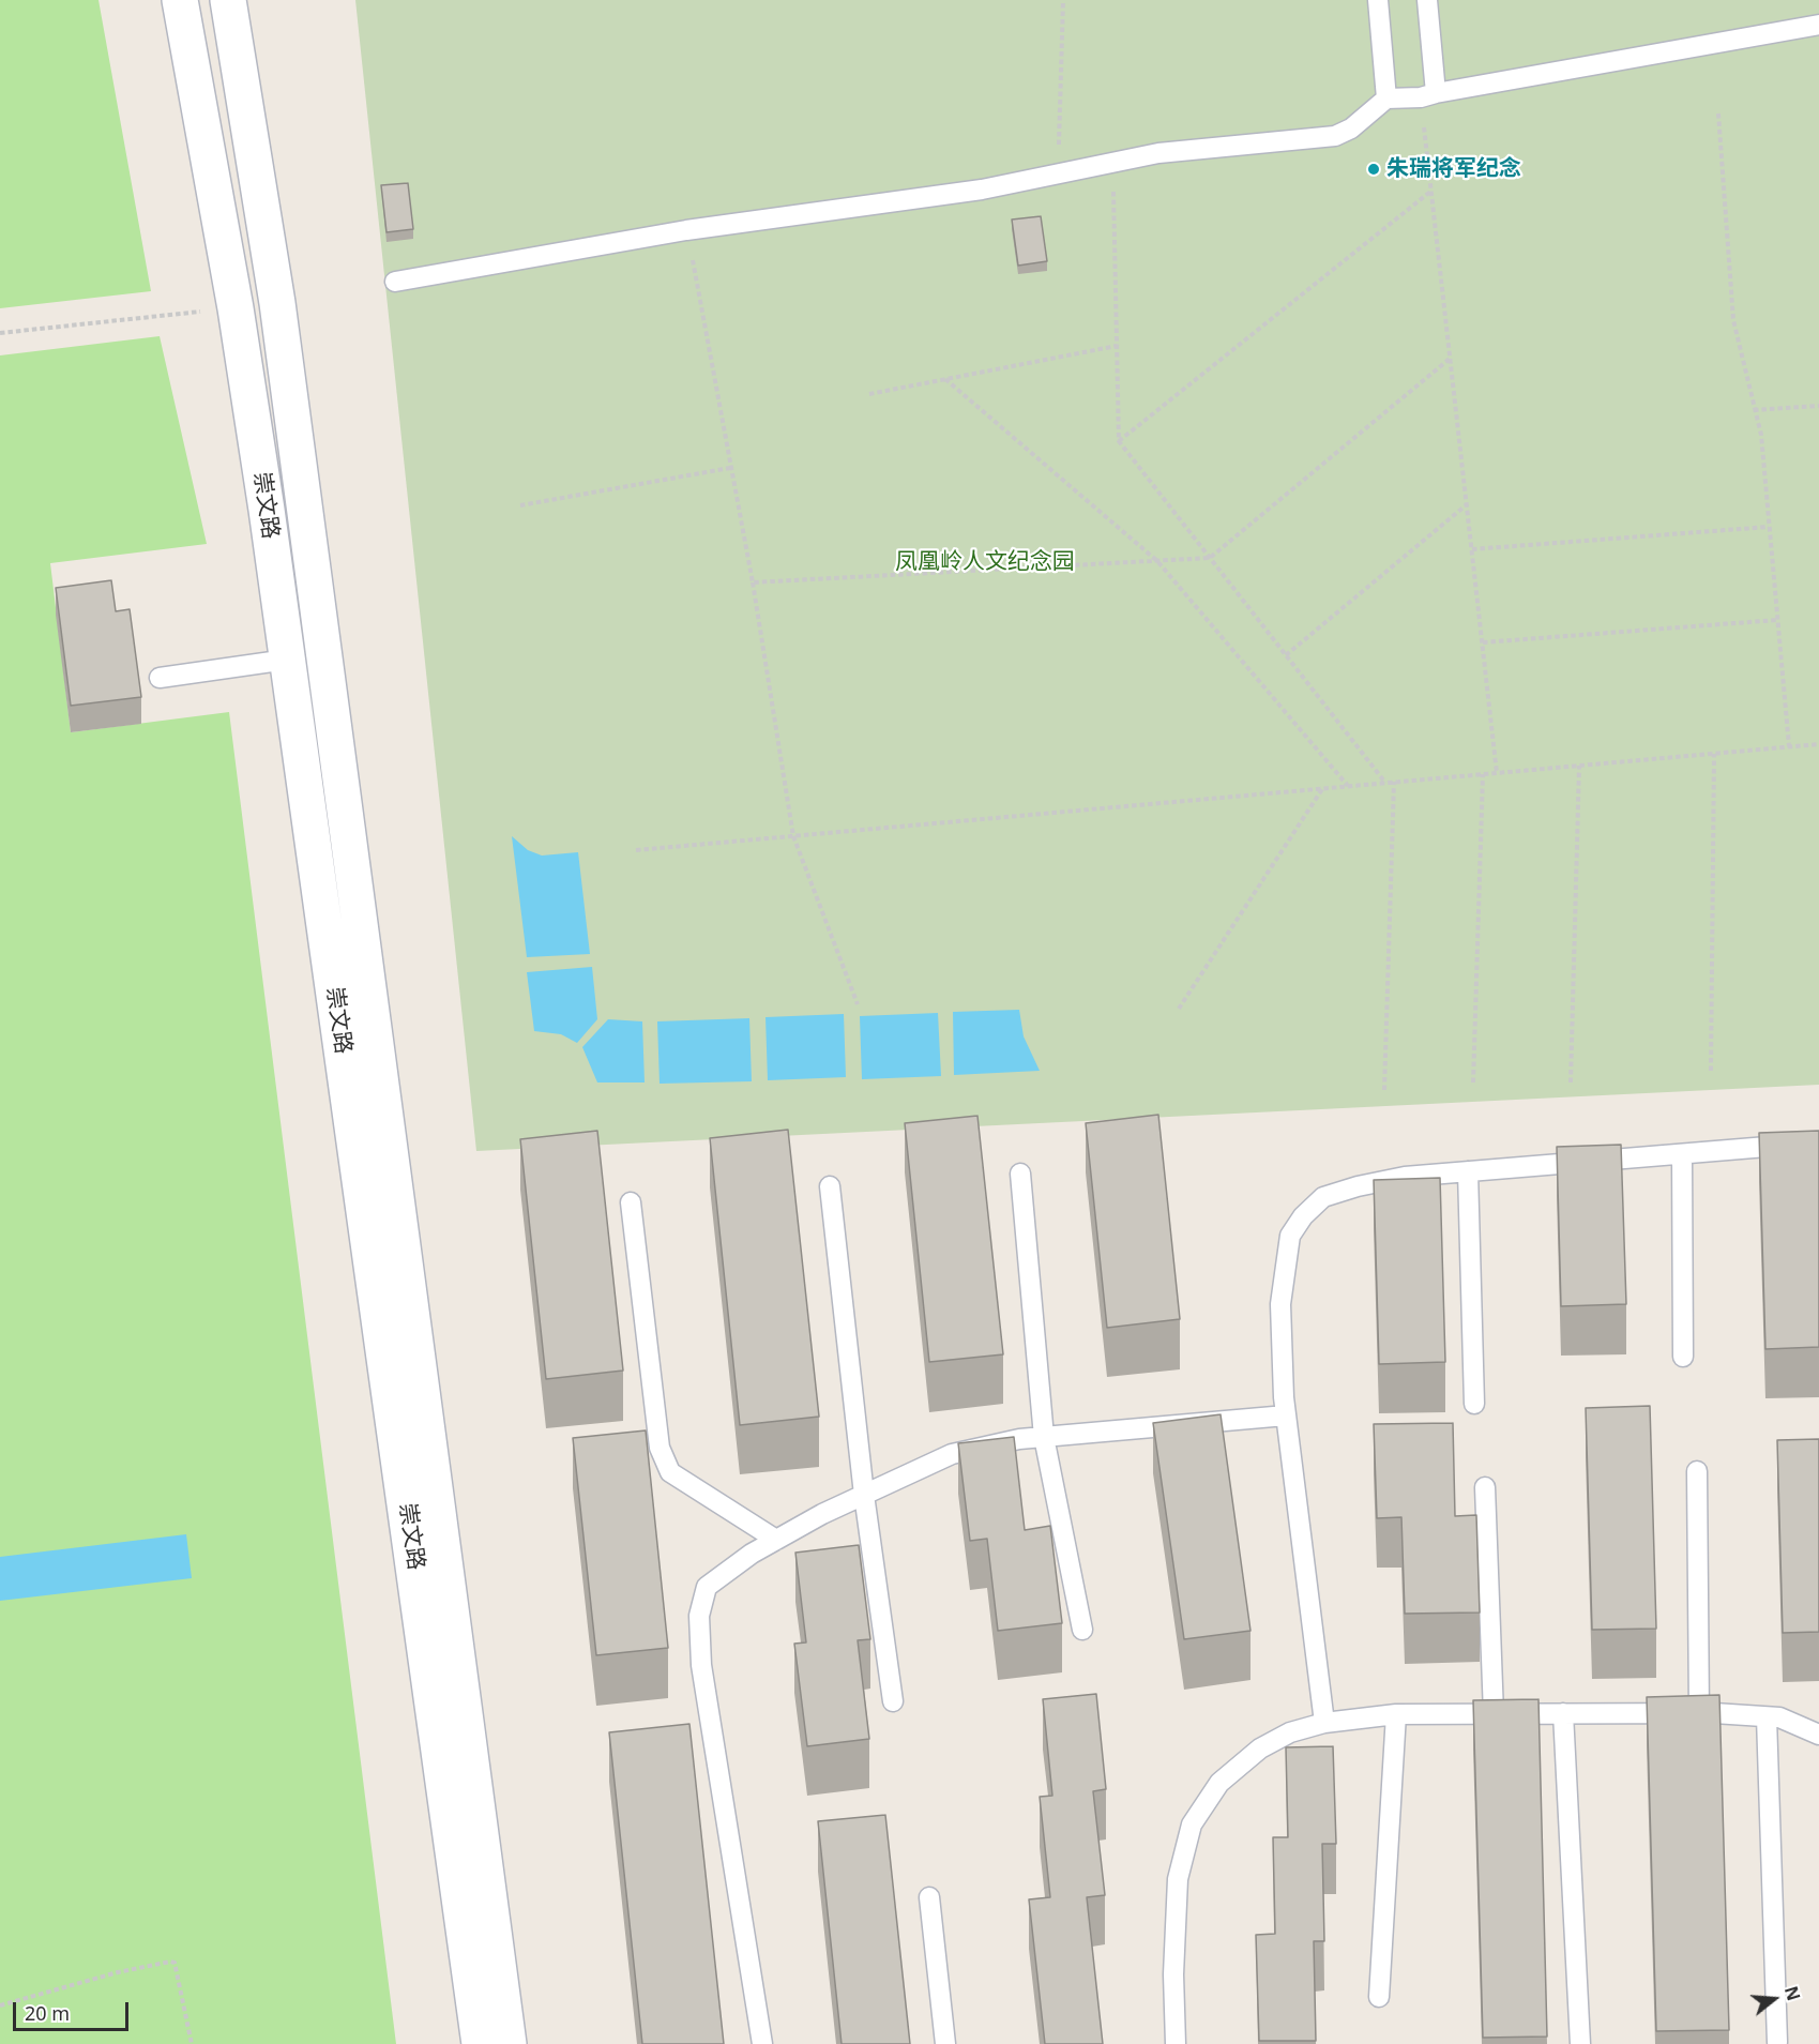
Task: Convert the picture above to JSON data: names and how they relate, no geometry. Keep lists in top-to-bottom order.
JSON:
{
  "streets": {
    "street": ["崇文路"]
  },
  "parks": ["凤凰岭人文纪念园"],
  "places": ["朱瑞将军纪念"],
  "scale_bar": "20 m",
  "north": "right"
}
